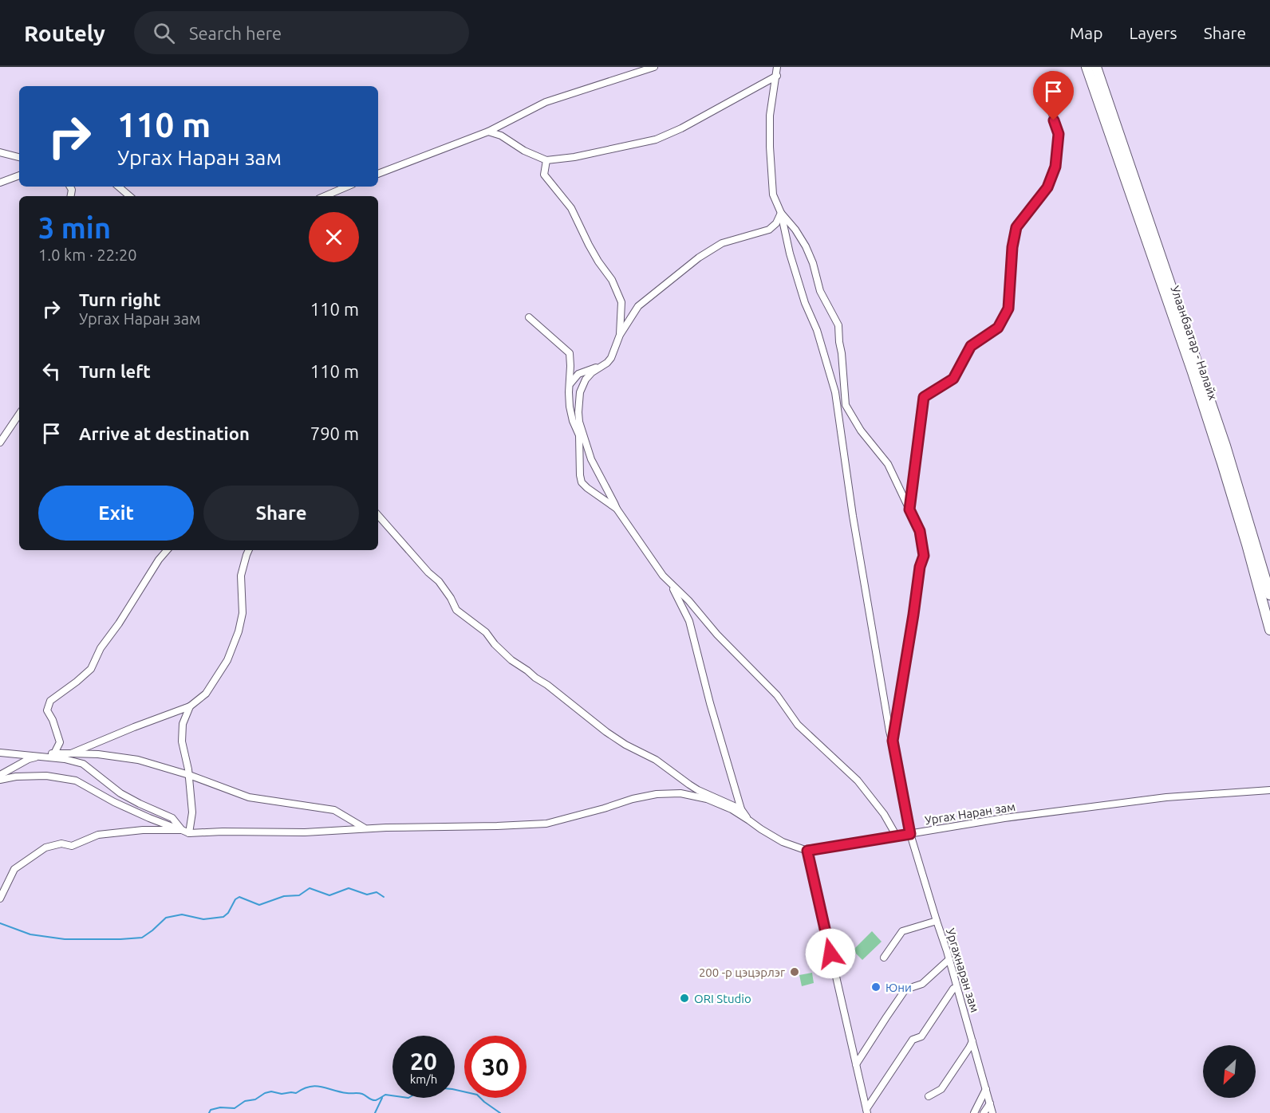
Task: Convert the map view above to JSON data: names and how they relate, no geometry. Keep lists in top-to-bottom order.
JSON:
{
  "streets": {
    "highway": ["Улаанбаатар - Налайх"],
    "street": ["Ургах Наран зам", "Ургахнаран зам"]
  },
  "crossings": [
    ["Ургах Наран зам", "Ургахнаран зам"]
  ],
  "places": ["200 -р цэцэрлэг", "Юни", "ORI Studio"],
  "north": "bottom left",
  "page": {
    "header": "Routely",
    "search": "Search here",
    "nav": ["Map", "Layers", "Share"],
    "turn": ["110 m", "Ургах Наран зам"],
    "heading": ["3 min", "1.0 km · 22:20"],
    "list": [
      {
        "name": "Turn right",
        "note": "Ургах Наран зам",
        "value": "110 m"
      },
      {
        "name": "Turn left",
        "value": "110 m"
      },
      {
        "name": "Arrive at destination",
        "value": "790 m"
      }
    ],
    "buttons": ["Exit", "Share"],
    "speed": "20 km/h",
    "limit": "30"
  }
}
